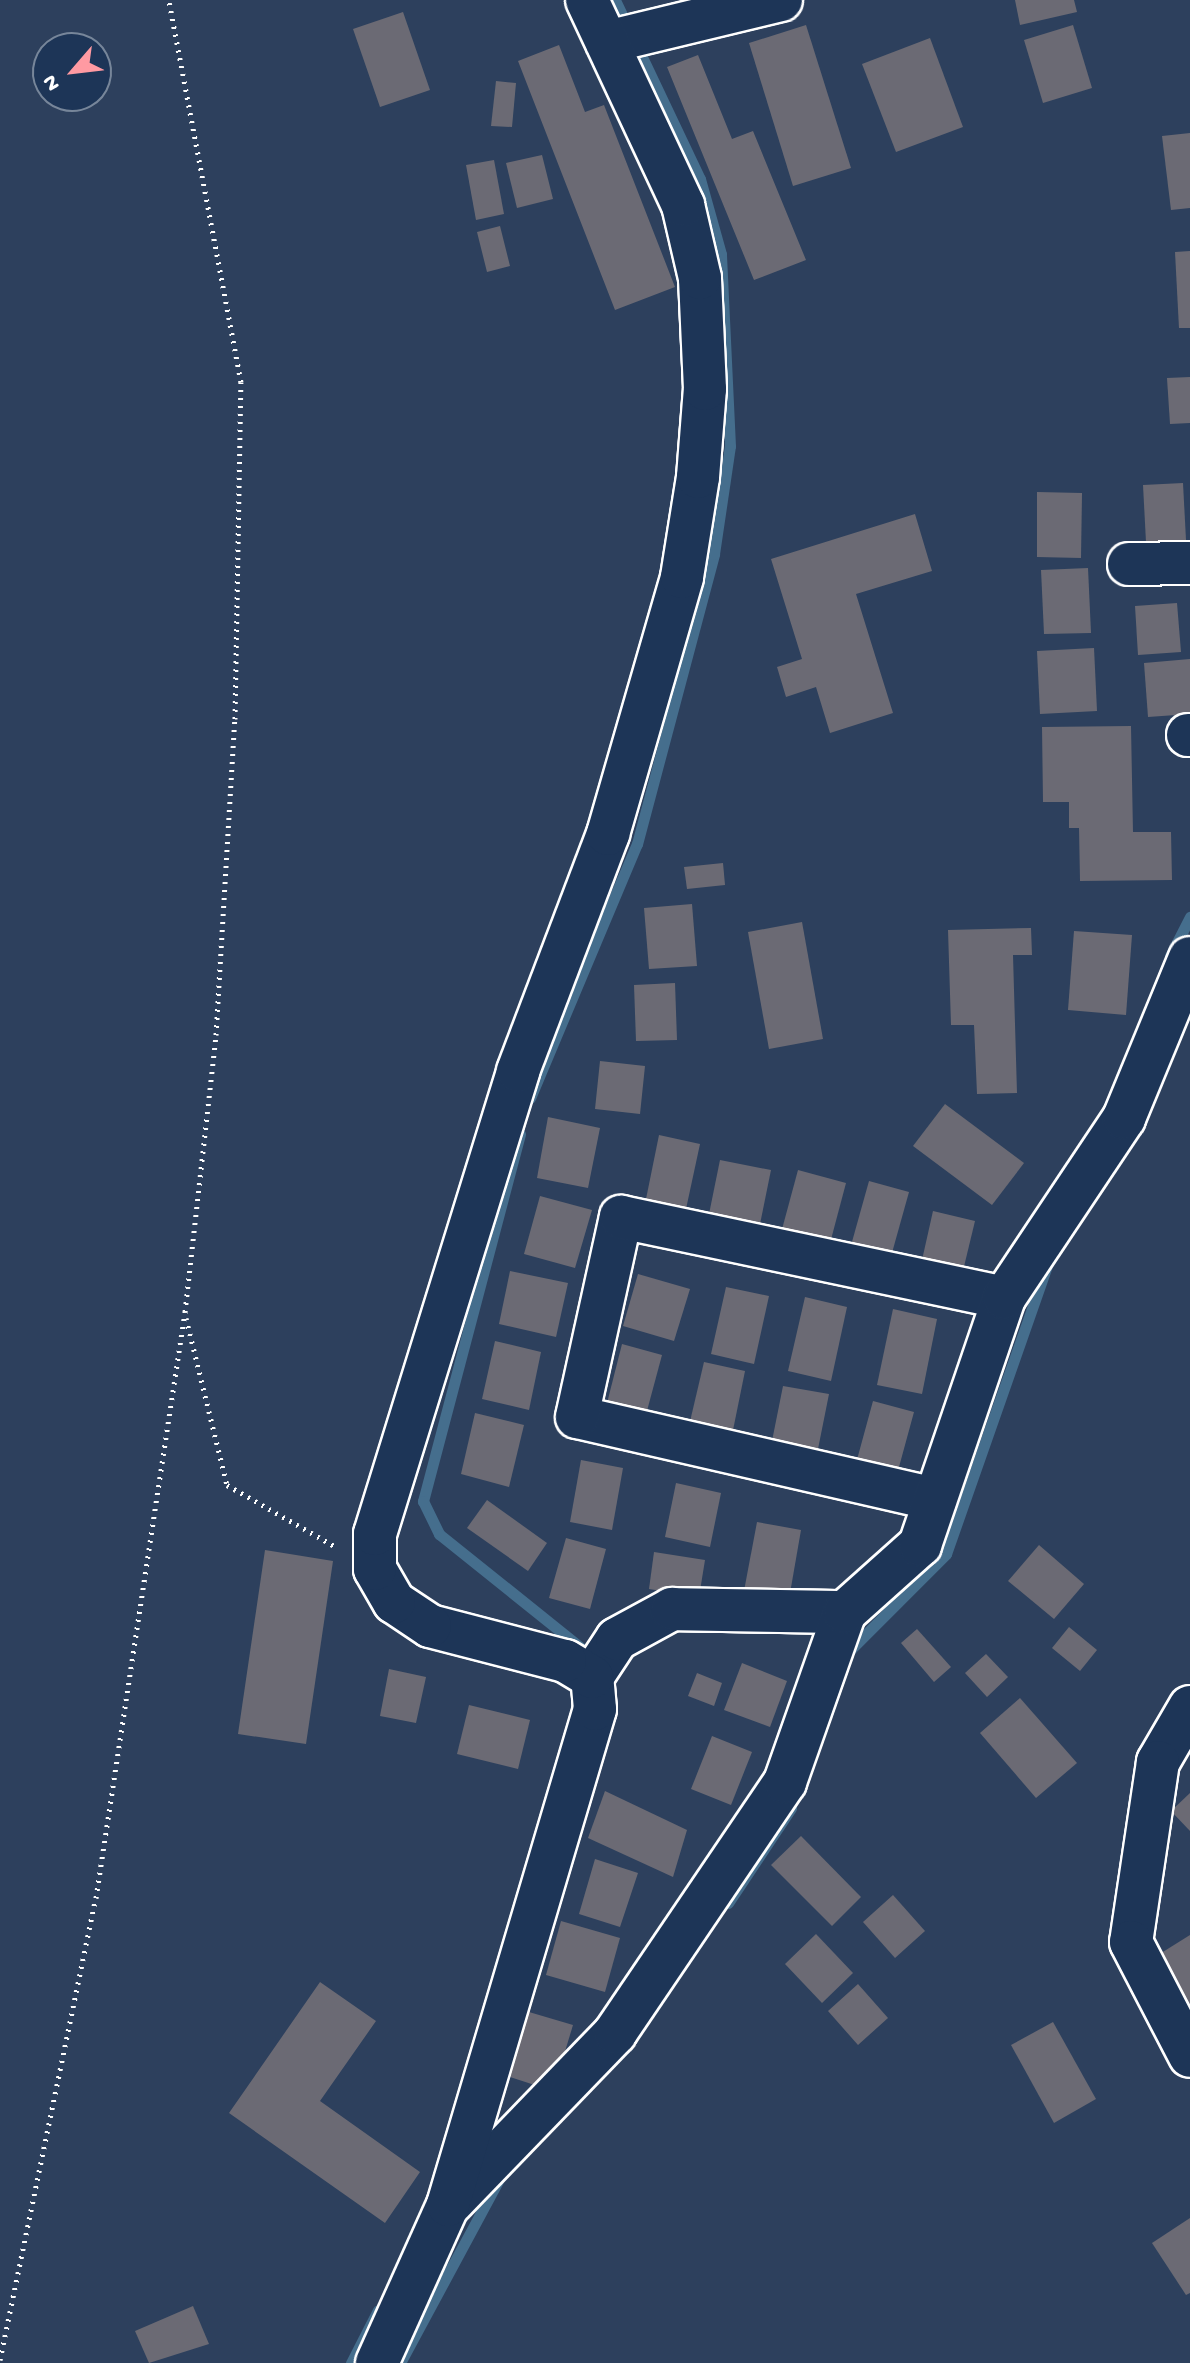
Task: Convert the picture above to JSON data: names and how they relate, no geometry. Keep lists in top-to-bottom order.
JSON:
{
  "north": "bottom left"
}
